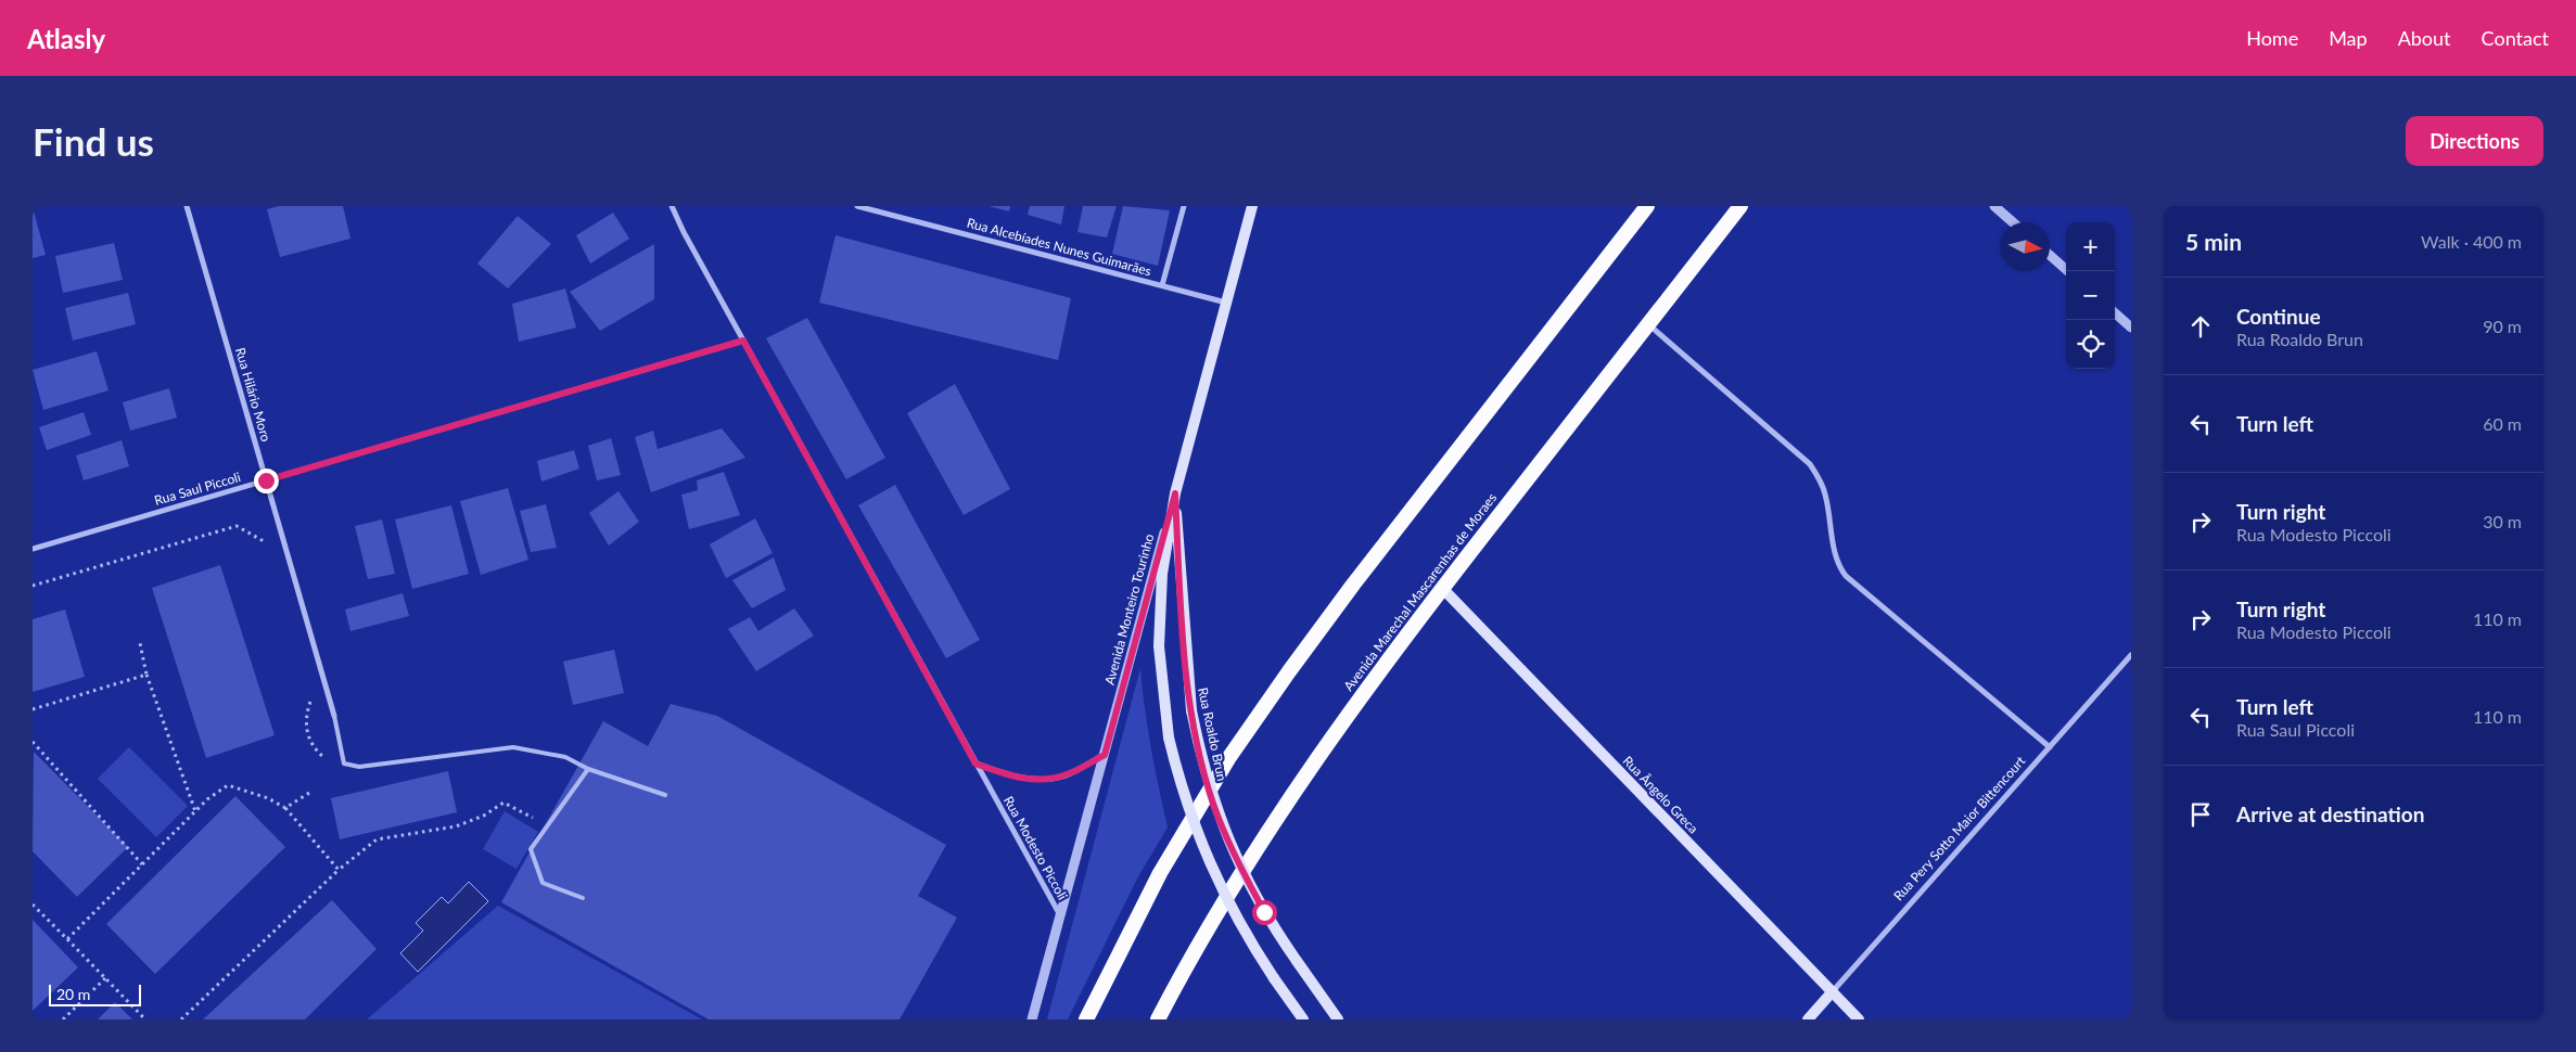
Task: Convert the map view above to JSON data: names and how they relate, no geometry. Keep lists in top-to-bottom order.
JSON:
{
  "streets": {
    "highway": ["Avenida Marechal Mascarenhas de Moraes"],
    "main road": [
      "Avenida Monteiro Tourinho",
      "Rua Roaldo Brun",
      "Rua Ângelo Greca",
      "Rua Pery Sotto Maior Bittencourt"
    ],
    "street": [
      "Rua Alcebíades Nunes Guimarães",
      "Rua Hilário Moro",
      "Rua Saul Piccoli",
      "Rua Modesto Piccoli"
    ]
  },
  "crossings": [
    ["Rua Alcebíades Nunes Guimarães", "Avenida Monteiro Tourinho"],
    ["Rua Hilário Moro", "Rua Saul Piccoli"],
    ["Rua Saul Piccoli", "Rua Modesto Piccoli"],
    ["Avenida Marechal Mascarenhas de Moraes", "Rua Ângelo Greca"],
    ["Avenida Monteiro Tourinho", "Rua Roaldo Brun"],
    ["Avenida Monteiro Tourinho", "Rua Modesto Piccoli"],
    ["Rua Ângelo Greca", "Rua Pery Sotto Maior Bittencourt"]
  ],
  "scale_bar": "20 m",
  "north": "right",
  "page": {
    "header": "Atlasly",
    "nav": [
      "Home",
      "Map",
      "About",
      "Contact"
    ],
    "buttons": "Directions",
    "title": "Find us",
    "heading": ["5 min", "Walk · 400 m"],
    "map_buttons": ["+", "−"],
    "list": [
      ["Continue", "Rua Roaldo Brun", "90 m"],
      ["Turn left", "60 m"],
      ["Turn right", "Rua Modesto Piccoli", "30 m"],
      ["Turn right", "Rua Modesto Piccoli", "110 m"],
      ["Turn left", "Rua Saul Piccoli", "110 m"],
      "Arrive at destination"
    ],
    "scale": "20 m"
  }
}
